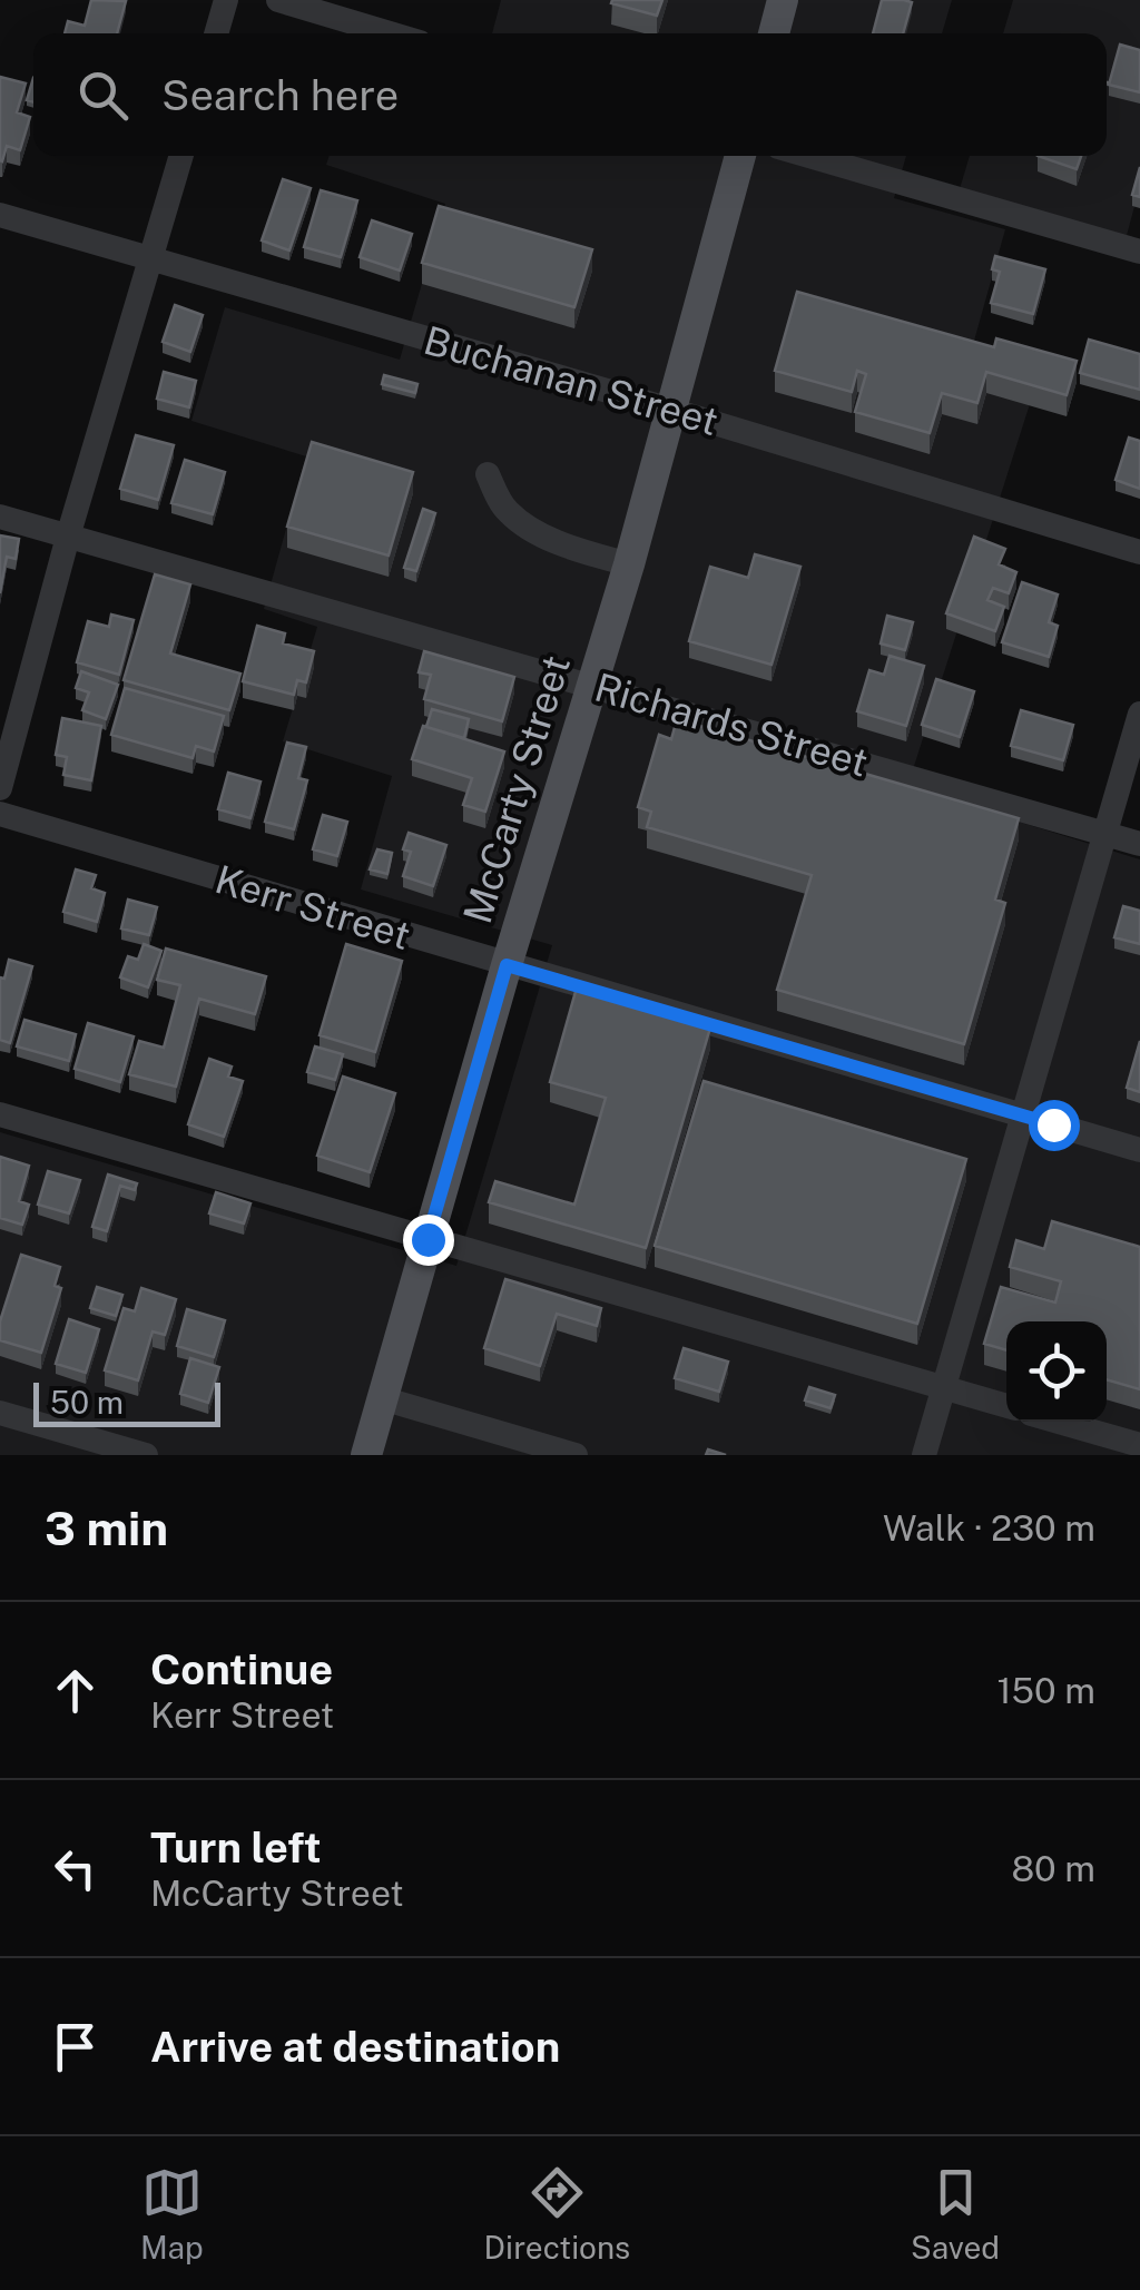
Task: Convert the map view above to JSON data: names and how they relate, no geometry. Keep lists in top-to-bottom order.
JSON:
{
  "streets": {
    "main road": ["McCarty Street"],
    "street": ["Buchanan Street", "Richards Street", "Kerr Street"]
  },
  "crossings": [
    ["Buchanan Street", "McCarty Street"],
    ["Richards Street", "McCarty Street"],
    ["McCarty Street", "Kerr Street"]
  ],
  "scale_bar": "50 m",
  "page": {
    "search": "Search here",
    "scale": "50 m",
    "heading": ["3 min", "Walk · 230 m"],
    "list": [
      ["Continue", "Kerr Street", "150 m"],
      ["Turn left", "McCarty Street", "80 m"],
      "Arrive at destination"
    ],
    "nav": ["Map", "Directions", "Saved"]
  }
}
